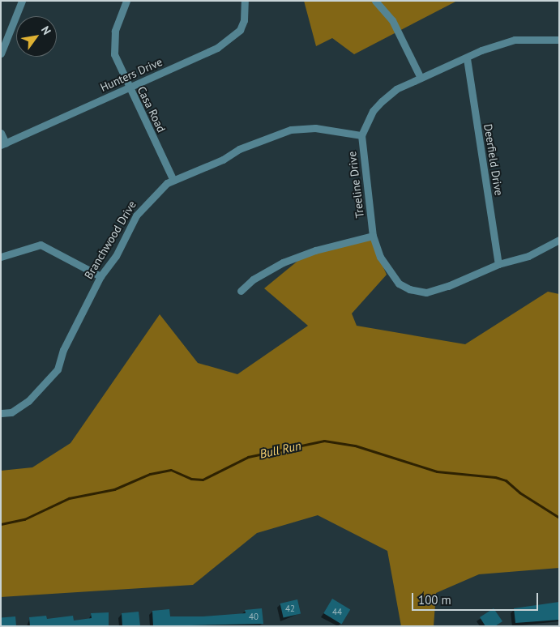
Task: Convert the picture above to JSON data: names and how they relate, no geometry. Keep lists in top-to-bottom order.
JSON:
{
  "streets": {
    "street": [
      "Hunters Drive",
      "Casa Road",
      "Deerfield Drive",
      "Treeline Drive",
      "Branchwood Drive"
    ]
  },
  "crossings": [
    ["Hunters Drive", "Casa Road"],
    ["Casa Road", "Branchwood Drive"],
    ["Deerfield Drive", "Treeline Drive"],
    ["Treeline Drive", "Branchwood Drive"]
  ],
  "water": ["Bull Run"],
  "house_numbers": ["42", "44", "40"],
  "scale_bar": "100 m",
  "north": "top right"
}
